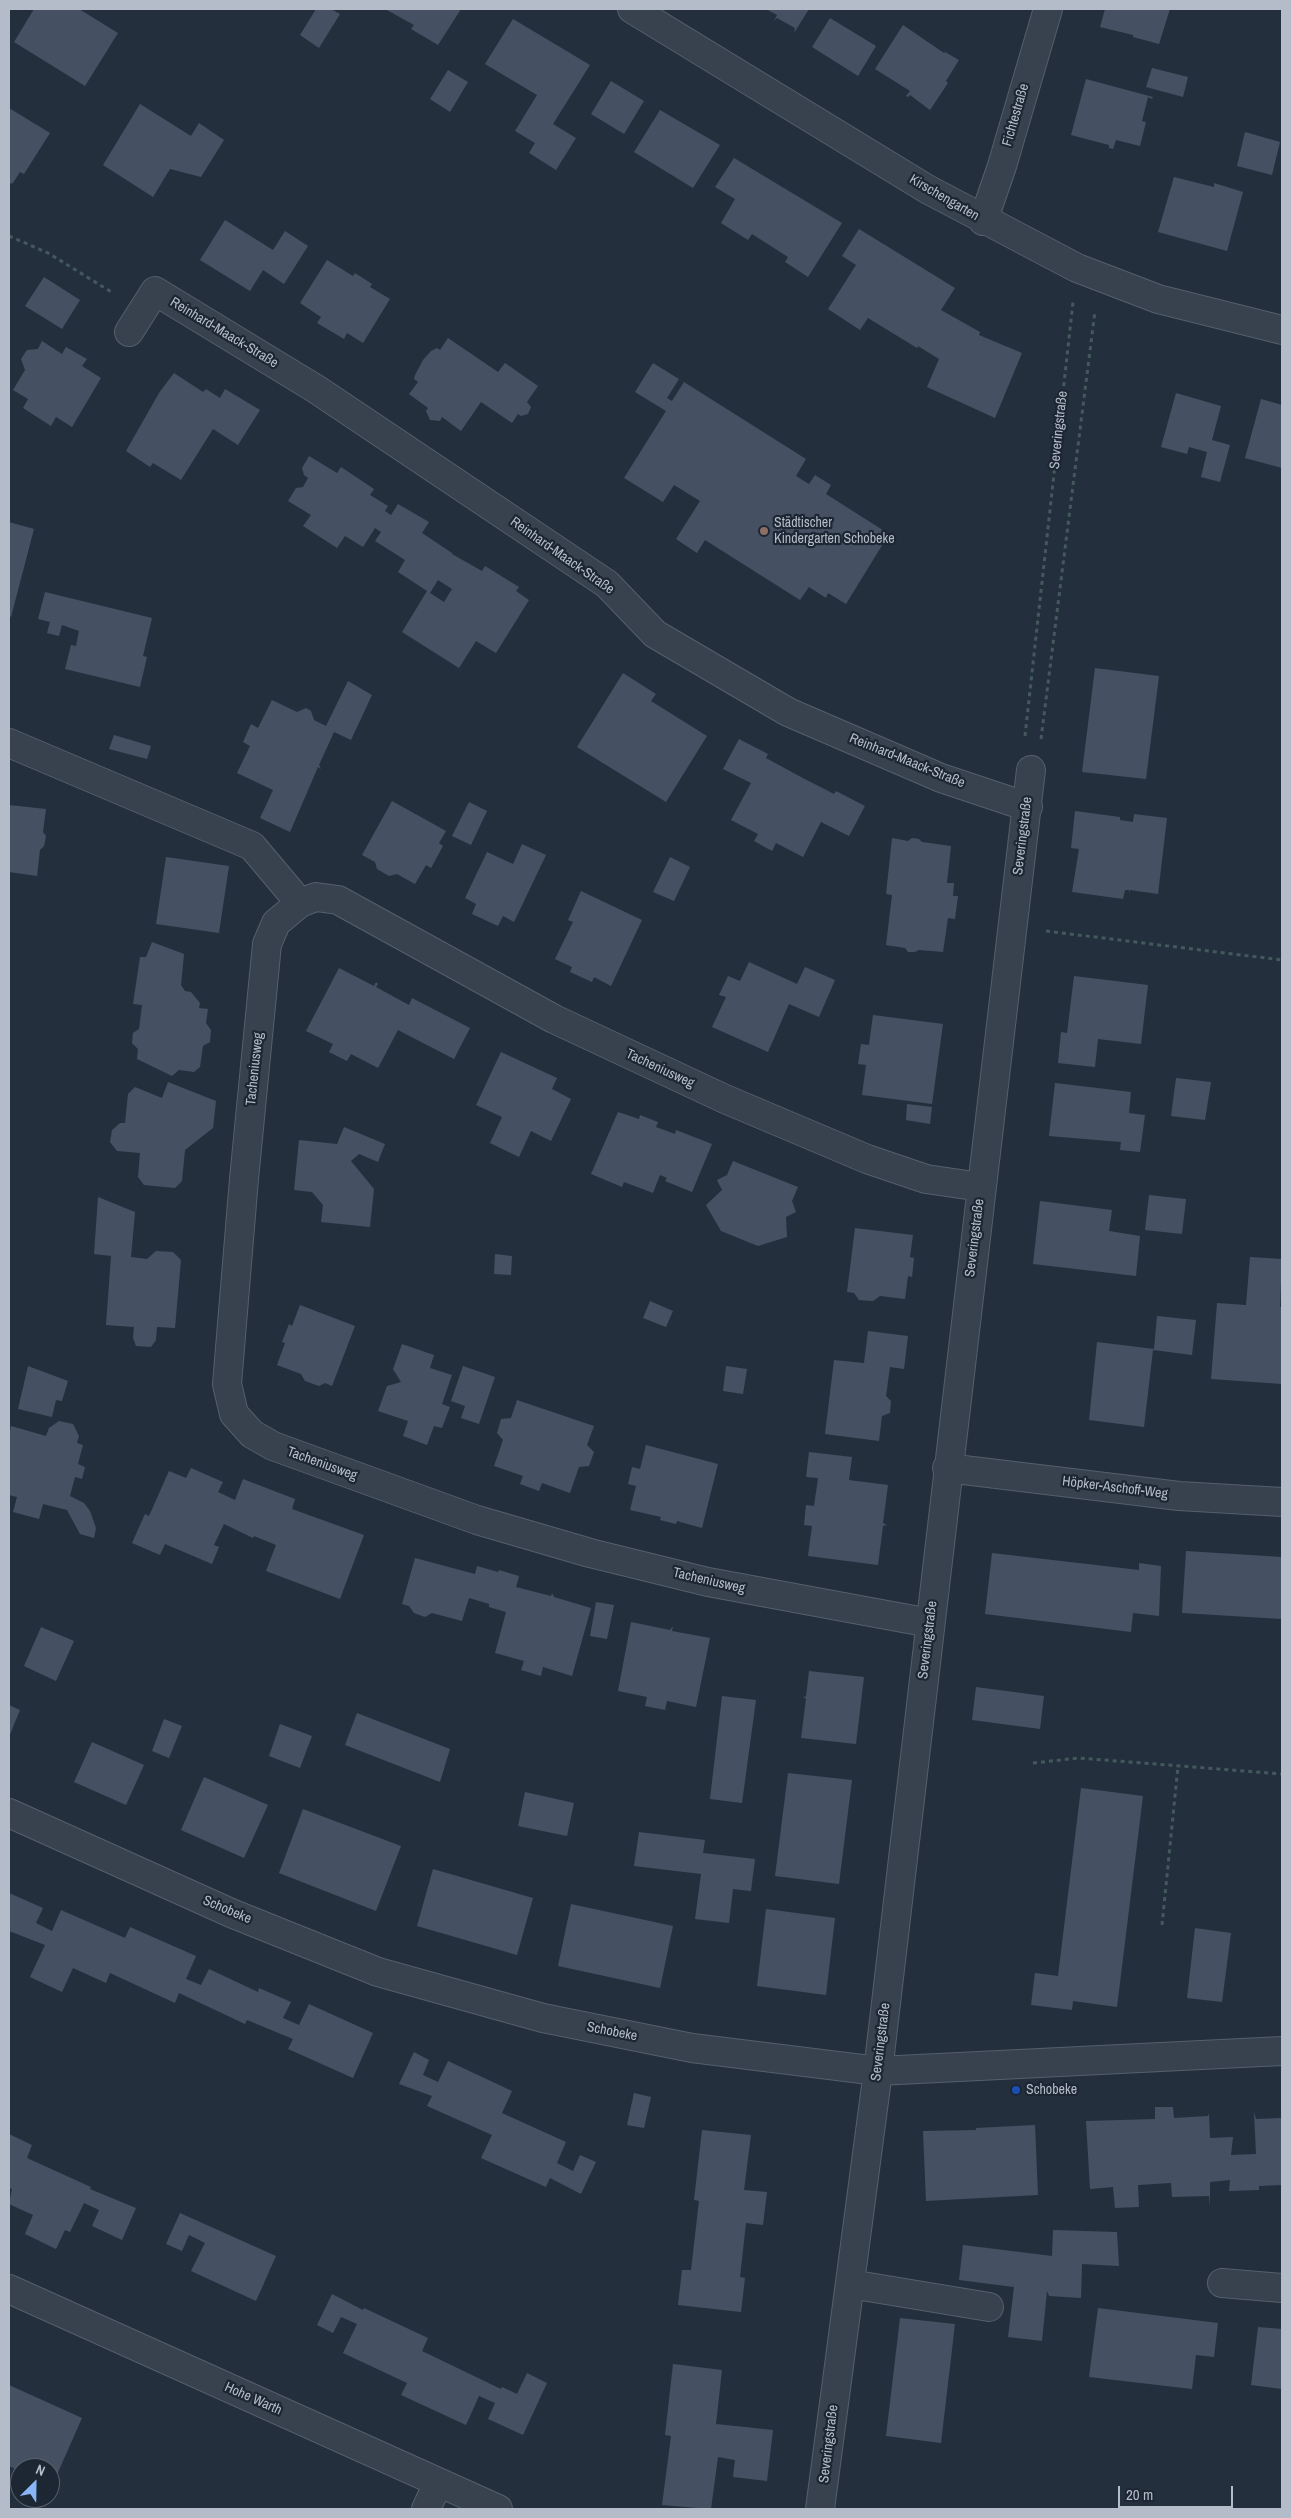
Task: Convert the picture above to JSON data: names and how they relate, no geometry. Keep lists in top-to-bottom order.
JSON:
{
  "streets": {
    "street": [
      "Fichtestraße",
      "Kirschengarten",
      "Reinhard-Maack-Straße",
      "Severingstraße",
      "Tacheniusweg",
      "Höpker-Aschoff-Weg",
      "Schobeke",
      "Hohe Warth"
    ]
  },
  "crossings": [
    ["Fichtestraße", "Kirschengarten"],
    ["Kirschengarten", "Severingstraße"],
    ["Reinhard-Maack-Straße", "Severingstraße"],
    ["Severingstraße", "Tacheniusweg"],
    ["Severingstraße", "Höpker-Aschoff-Weg"],
    ["Severingstraße", "Schobeke"]
  ],
  "places": ["Städtischer Kindergarten Schobeke", "Schobeke"],
  "scale_bar": "20 m",
  "north": "top right"
}
